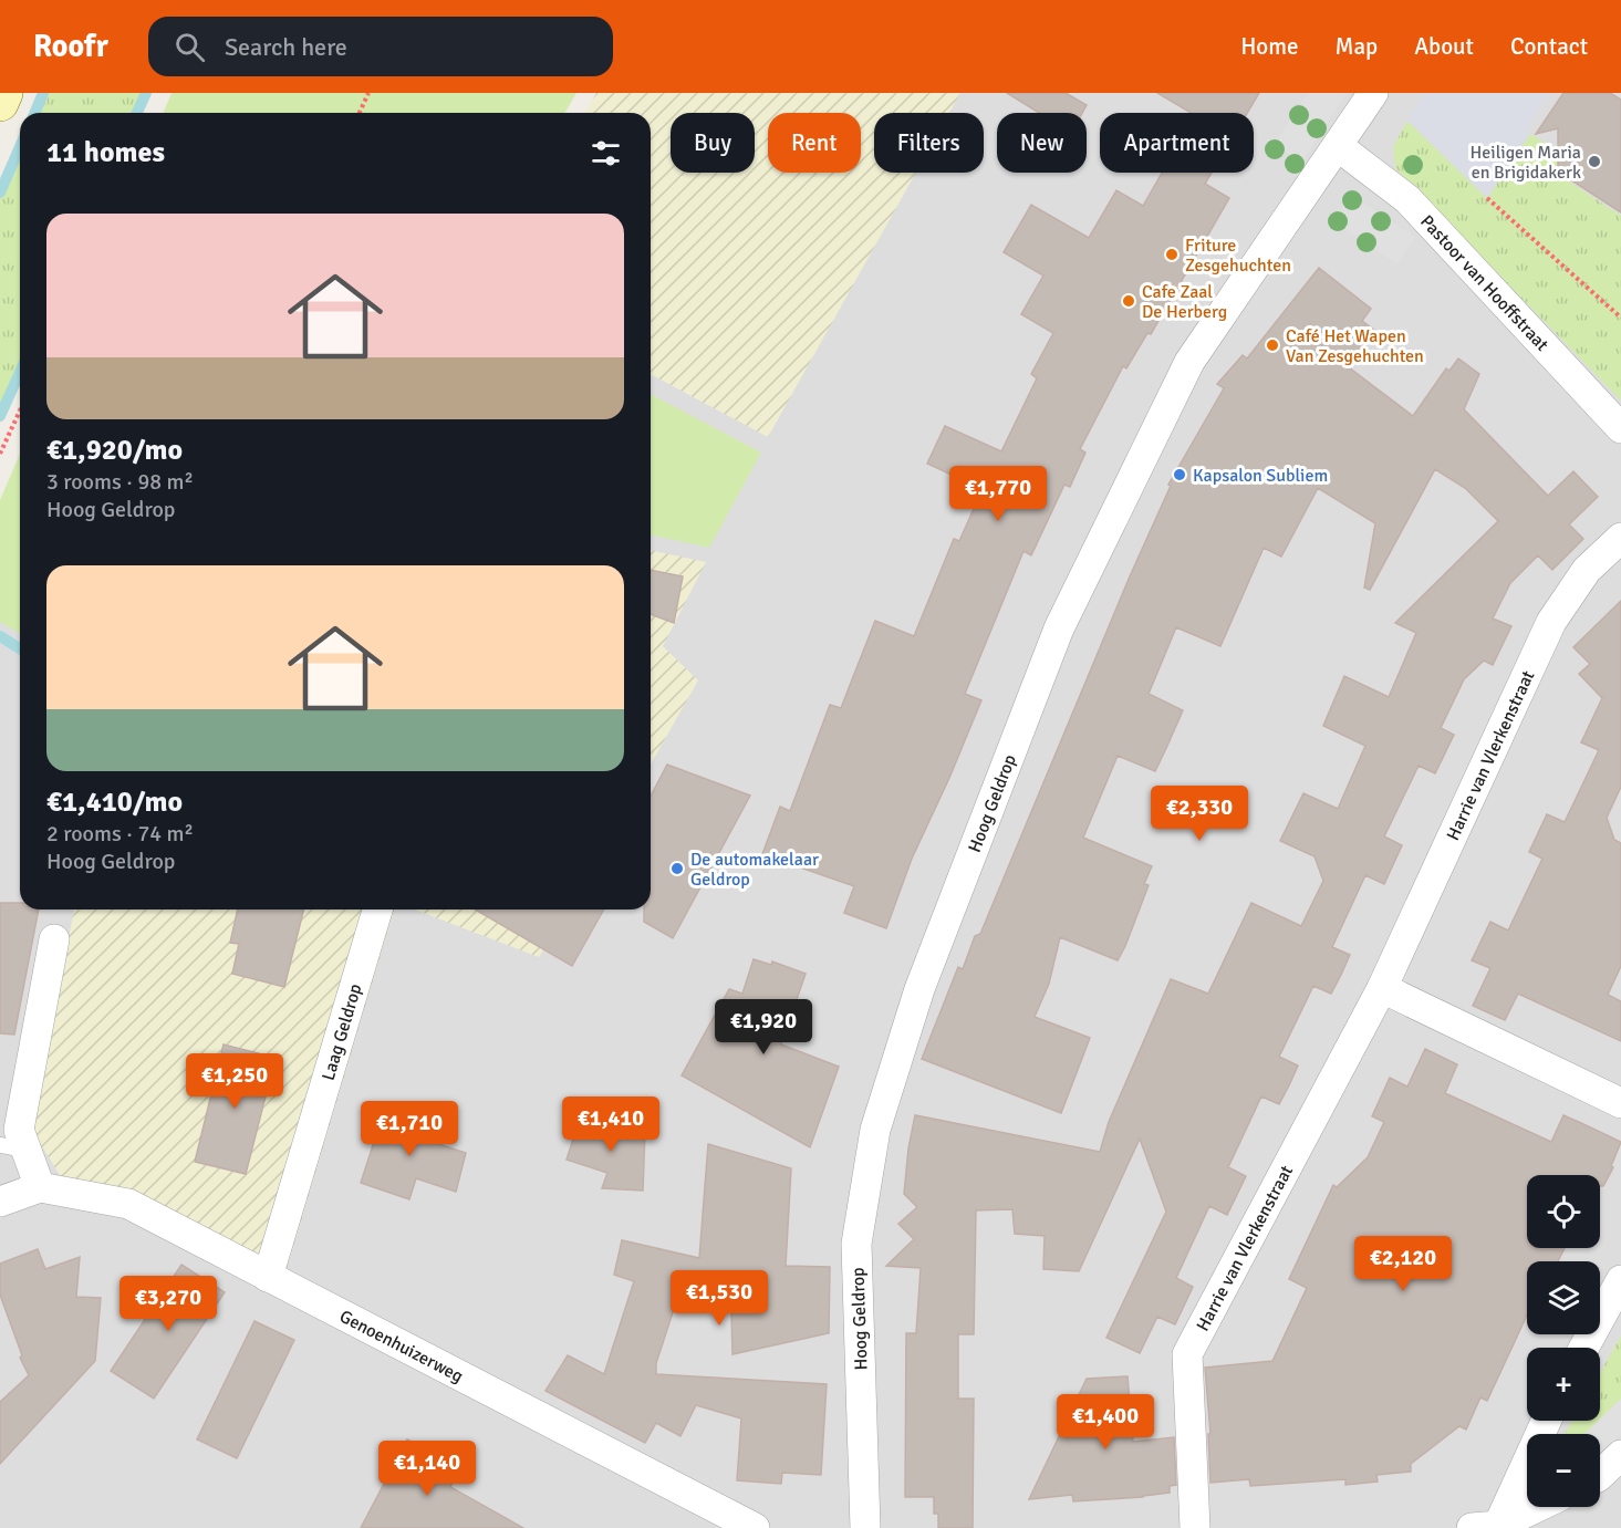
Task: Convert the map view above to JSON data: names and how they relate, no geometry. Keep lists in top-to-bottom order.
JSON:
{
  "streets": {
    "street": [
      "Pastoor van Hooffstraat",
      "Harrie van Vlerkenstraat",
      "Hoog Geldrop",
      "Laag Geldrop",
      "Genoenhuizerweg"
    ]
  },
  "crossings": [
    ["Pastoor van Hooffstraat", "Hoog Geldrop"],
    ["Laag Geldrop", "Genoenhuizerweg"]
  ],
  "places": [
    "Heiligen Maria en Brigidakerk",
    "Friture Zesgehuchten",
    "Cafe Zaal De Herberg",
    "Café Het Wapen Van Zesgehuchten",
    "Kapsalon Subliem",
    "De automakelaar Geldrop"
  ],
  "page": {
    "header": "Roofr",
    "search": "Search here",
    "nav": [
      "Home",
      "Map",
      "About",
      "Contact"
    ],
    "chip": [
      "Buy",
      "Rent",
      "Filters",
      "New",
      "Apartment"
    ],
    "heading": "11 homes",
    "list": [
      {
        "name": "€1,920/mo",
        "note": "3 rooms · 98 m² · Hoog Geldrop"
      },
      {
        "name": "€1,410/mo",
        "note": "2 rooms · 74 m² · Hoog Geldrop"
      }
    ],
    "price": [
      "€1,770",
      "€2,330",
      "€1,920",
      "€1,250",
      "€1,410",
      "€1,710",
      "€2,120",
      "€1,530",
      "€3,270",
      "€1,400",
      "€1,140"
    ],
    "map_buttons": ["+", "−"]
  }
}
